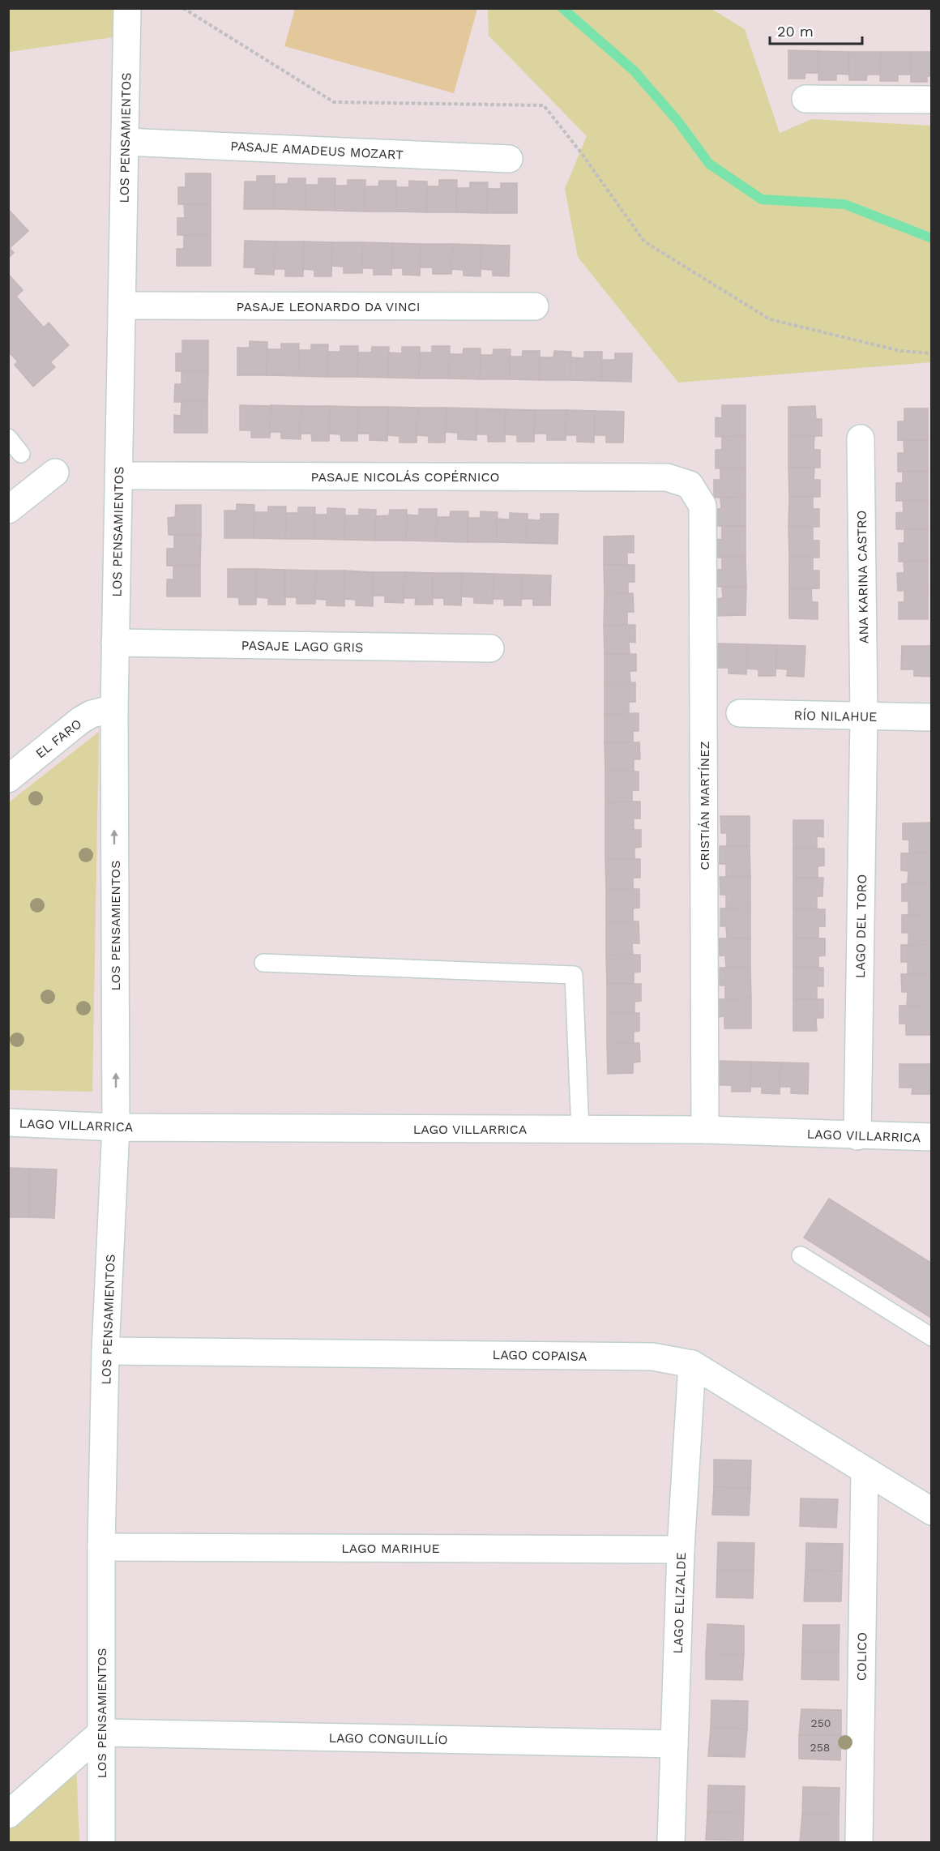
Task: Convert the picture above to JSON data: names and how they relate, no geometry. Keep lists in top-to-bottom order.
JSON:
{
  "streets": {
    "street": [
      "LOS PENSAMIENTOS",
      "PASAJE AMADEUS MOZART",
      "PASAJE LEONARDO DA VINCI",
      "PASAJE NICOLÁS COPÉRNICO",
      "ANA KARINA CASTRO",
      "PASAJE LAGO GRIS",
      "RÍO NILAHUE",
      "EL FARO",
      "CRISTIÁN MARTÍNEZ",
      "LAGO DEL TORO",
      "LAGO VILLARRICA",
      "LAGO COPAISA",
      "LAGO MARIHUE",
      "LAGO ELIZALDE",
      "COLICO",
      "LAGO CONGUILLÍO"
    ]
  },
  "crossings": [
    ["LOS PENSAMIENTOS", "PASAJE AMADEUS MOZART"],
    ["LOS PENSAMIENTOS", "PASAJE LEONARDO DA VINCI"],
    ["LOS PENSAMIENTOS", "PASAJE NICOLÁS COPÉRNICO"],
    ["LOS PENSAMIENTOS", "PASAJE LAGO GRIS"],
    ["LOS PENSAMIENTOS", "EL FARO"],
    ["LOS PENSAMIENTOS", "LAGO VILLARRICA"],
    ["LOS PENSAMIENTOS", "LAGO COPAISA"],
    ["LOS PENSAMIENTOS", "LAGO MARIHUE"],
    ["LOS PENSAMIENTOS", "LAGO CONGUILLÍO"],
    ["PASAJE NICOLÁS COPÉRNICO", "CRISTIÁN MARTÍNEZ"],
    ["ANA KARINA CASTRO", "RÍO NILAHUE"],
    ["ANA KARINA CASTRO", "LAGO DEL TORO"],
    ["RÍO NILAHUE", "LAGO DEL TORO"],
    ["CRISTIÁN MARTÍNEZ", "LAGO VILLARRICA"],
    ["LAGO DEL TORO", "LAGO VILLARRICA"],
    ["LAGO COPAISA", "LAGO ELIZALDE"],
    ["LAGO COPAISA", "COLICO"],
    ["LAGO MARIHUE", "LAGO ELIZALDE"],
    ["LAGO ELIZALDE", "LAGO CONGUILLÍO"]
  ],
  "house_numbers": ["250", "258"],
  "scale_bar": "20 m"
}
